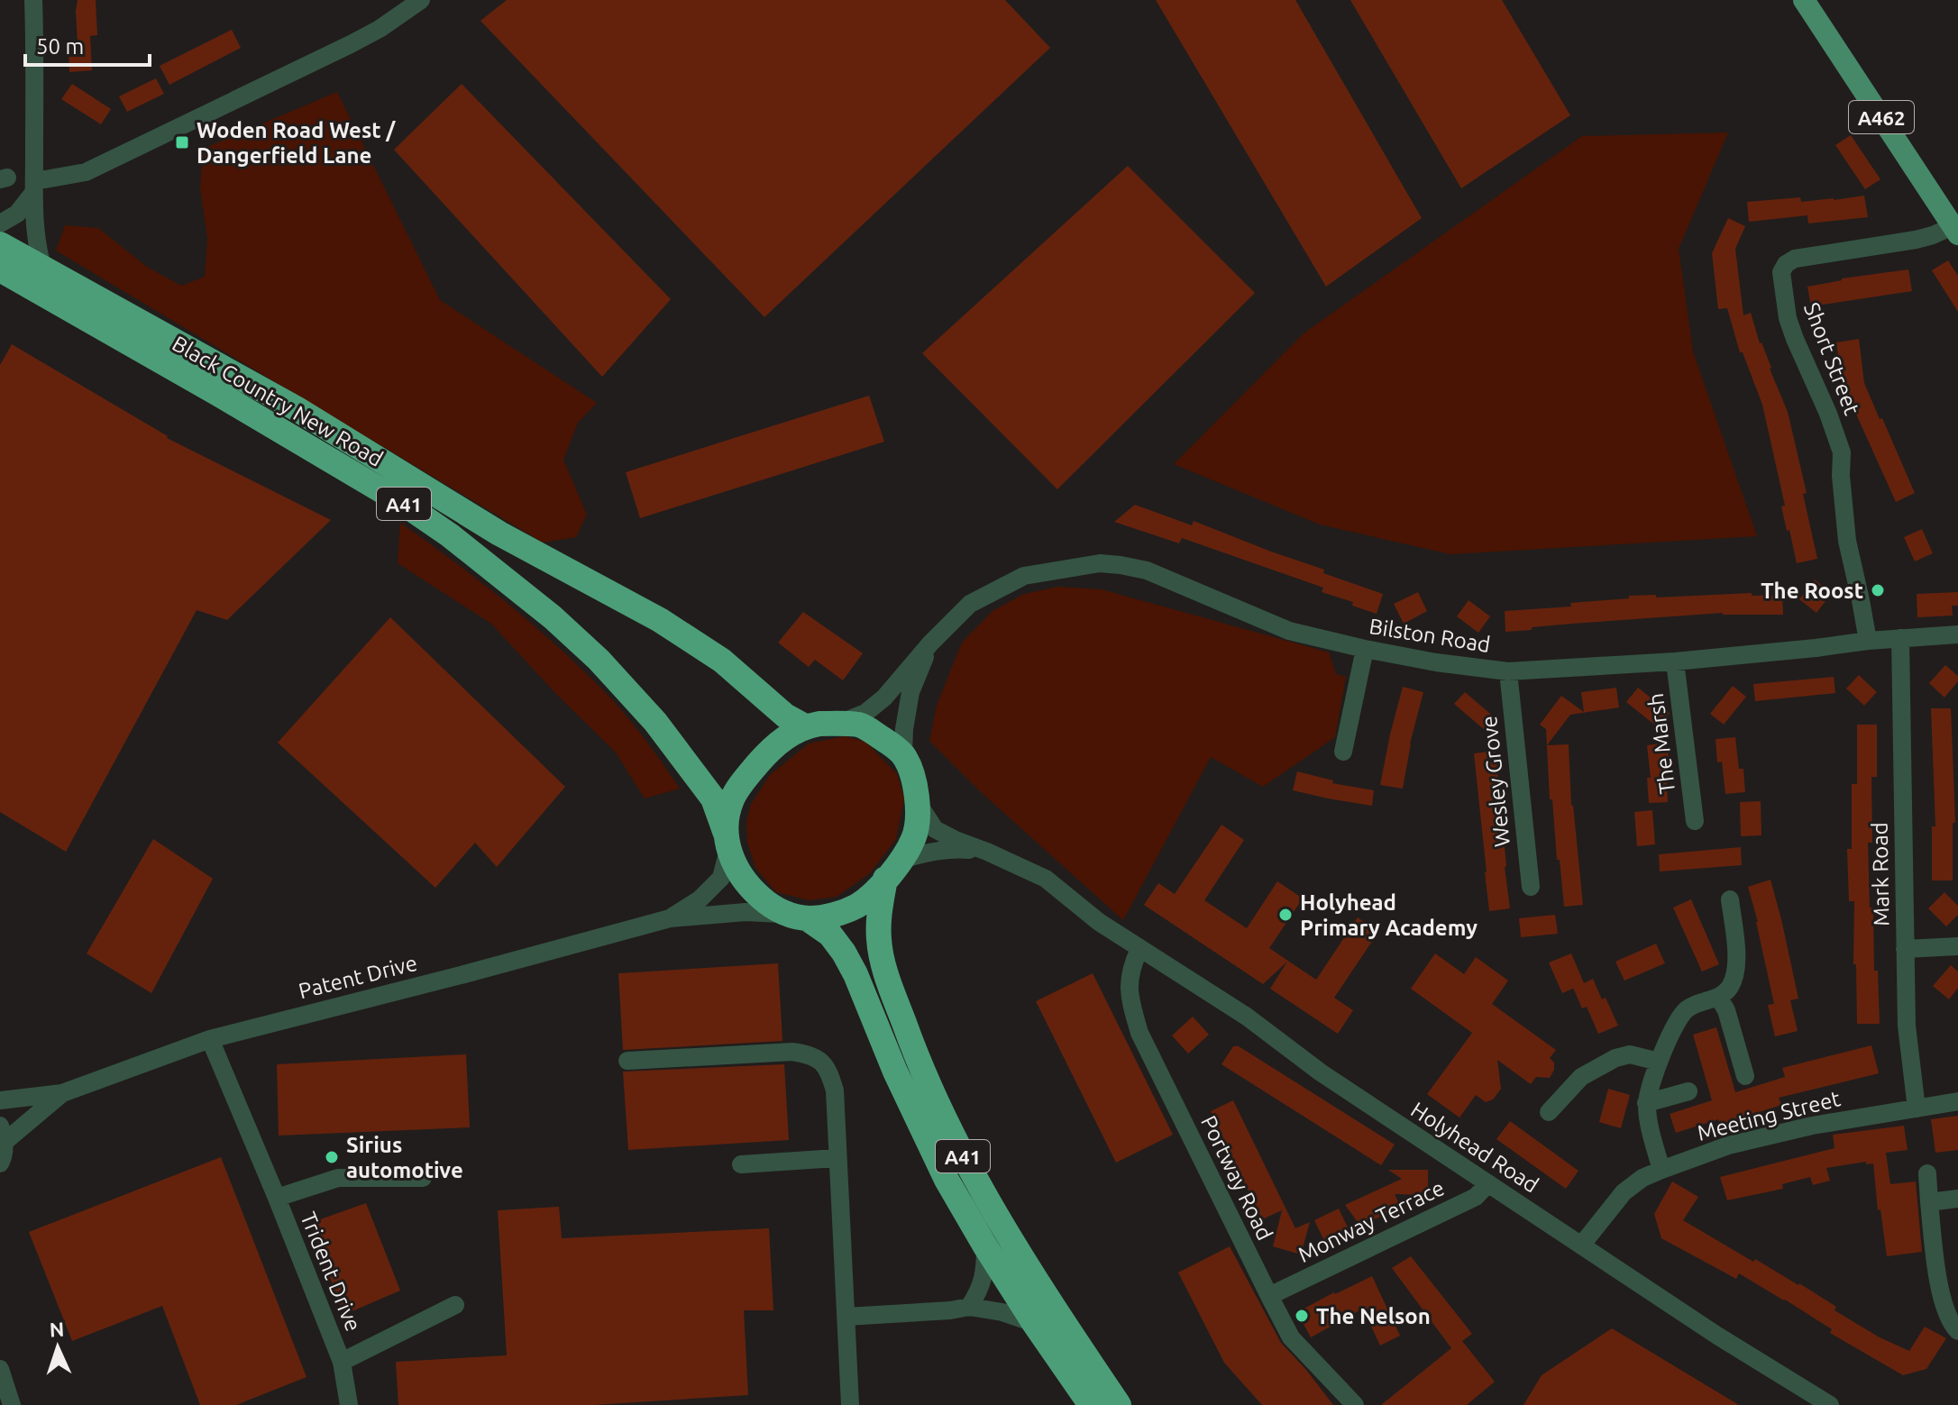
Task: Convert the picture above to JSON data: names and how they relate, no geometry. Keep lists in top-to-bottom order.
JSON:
{
  "streets": {
    "highway": ["Black Country New Road", "A41"],
    "main road": ["A462"],
    "street": [
      "Short Street",
      "Bilston Road",
      "The Marsh",
      "Wesley Grove",
      "Mark Road",
      "Patent Drive",
      "Meeting Street",
      "Holyhead Road",
      "Portway Road",
      "Monway Terrace",
      "Trident Drive"
    ]
  },
  "crossings": [
    ["A462", "Short Street"],
    ["Short Street", "Bilston Road"],
    ["Black Country New Road", "A41"],
    ["Black Country New Road", "Bilston Road"],
    ["Black Country New Road", "Patent Drive"],
    ["Black Country New Road", "Holyhead Road"],
    ["A41", "Bilston Road"],
    ["A41", "Patent Drive"],
    ["A41", "Holyhead Road"],
    ["Bilston Road", "The Marsh"],
    ["Bilston Road", "Wesley Grove"],
    ["Bilston Road", "Mark Road"],
    ["Bilston Road", "Patent Drive"],
    ["Bilston Road", "Holyhead Road"],
    ["Mark Road", "Meeting Street"],
    ["Patent Drive", "Holyhead Road"],
    ["Patent Drive", "Trident Drive"],
    ["Meeting Street", "Holyhead Road"],
    ["Holyhead Road", "Portway Road"],
    ["Holyhead Road", "Monway Terrace"],
    ["Portway Road", "Monway Terrace"]
  ],
  "places": {
    "transit": ["Woden Road West / Dangerfield Lane"],
    "other": [
      "The Roost",
      "Holyhead Primary Academy",
      "Sirius automotive",
      "The Nelson"
    ]
  },
  "scale_bar": "50 m",
  "north": "top"
}
